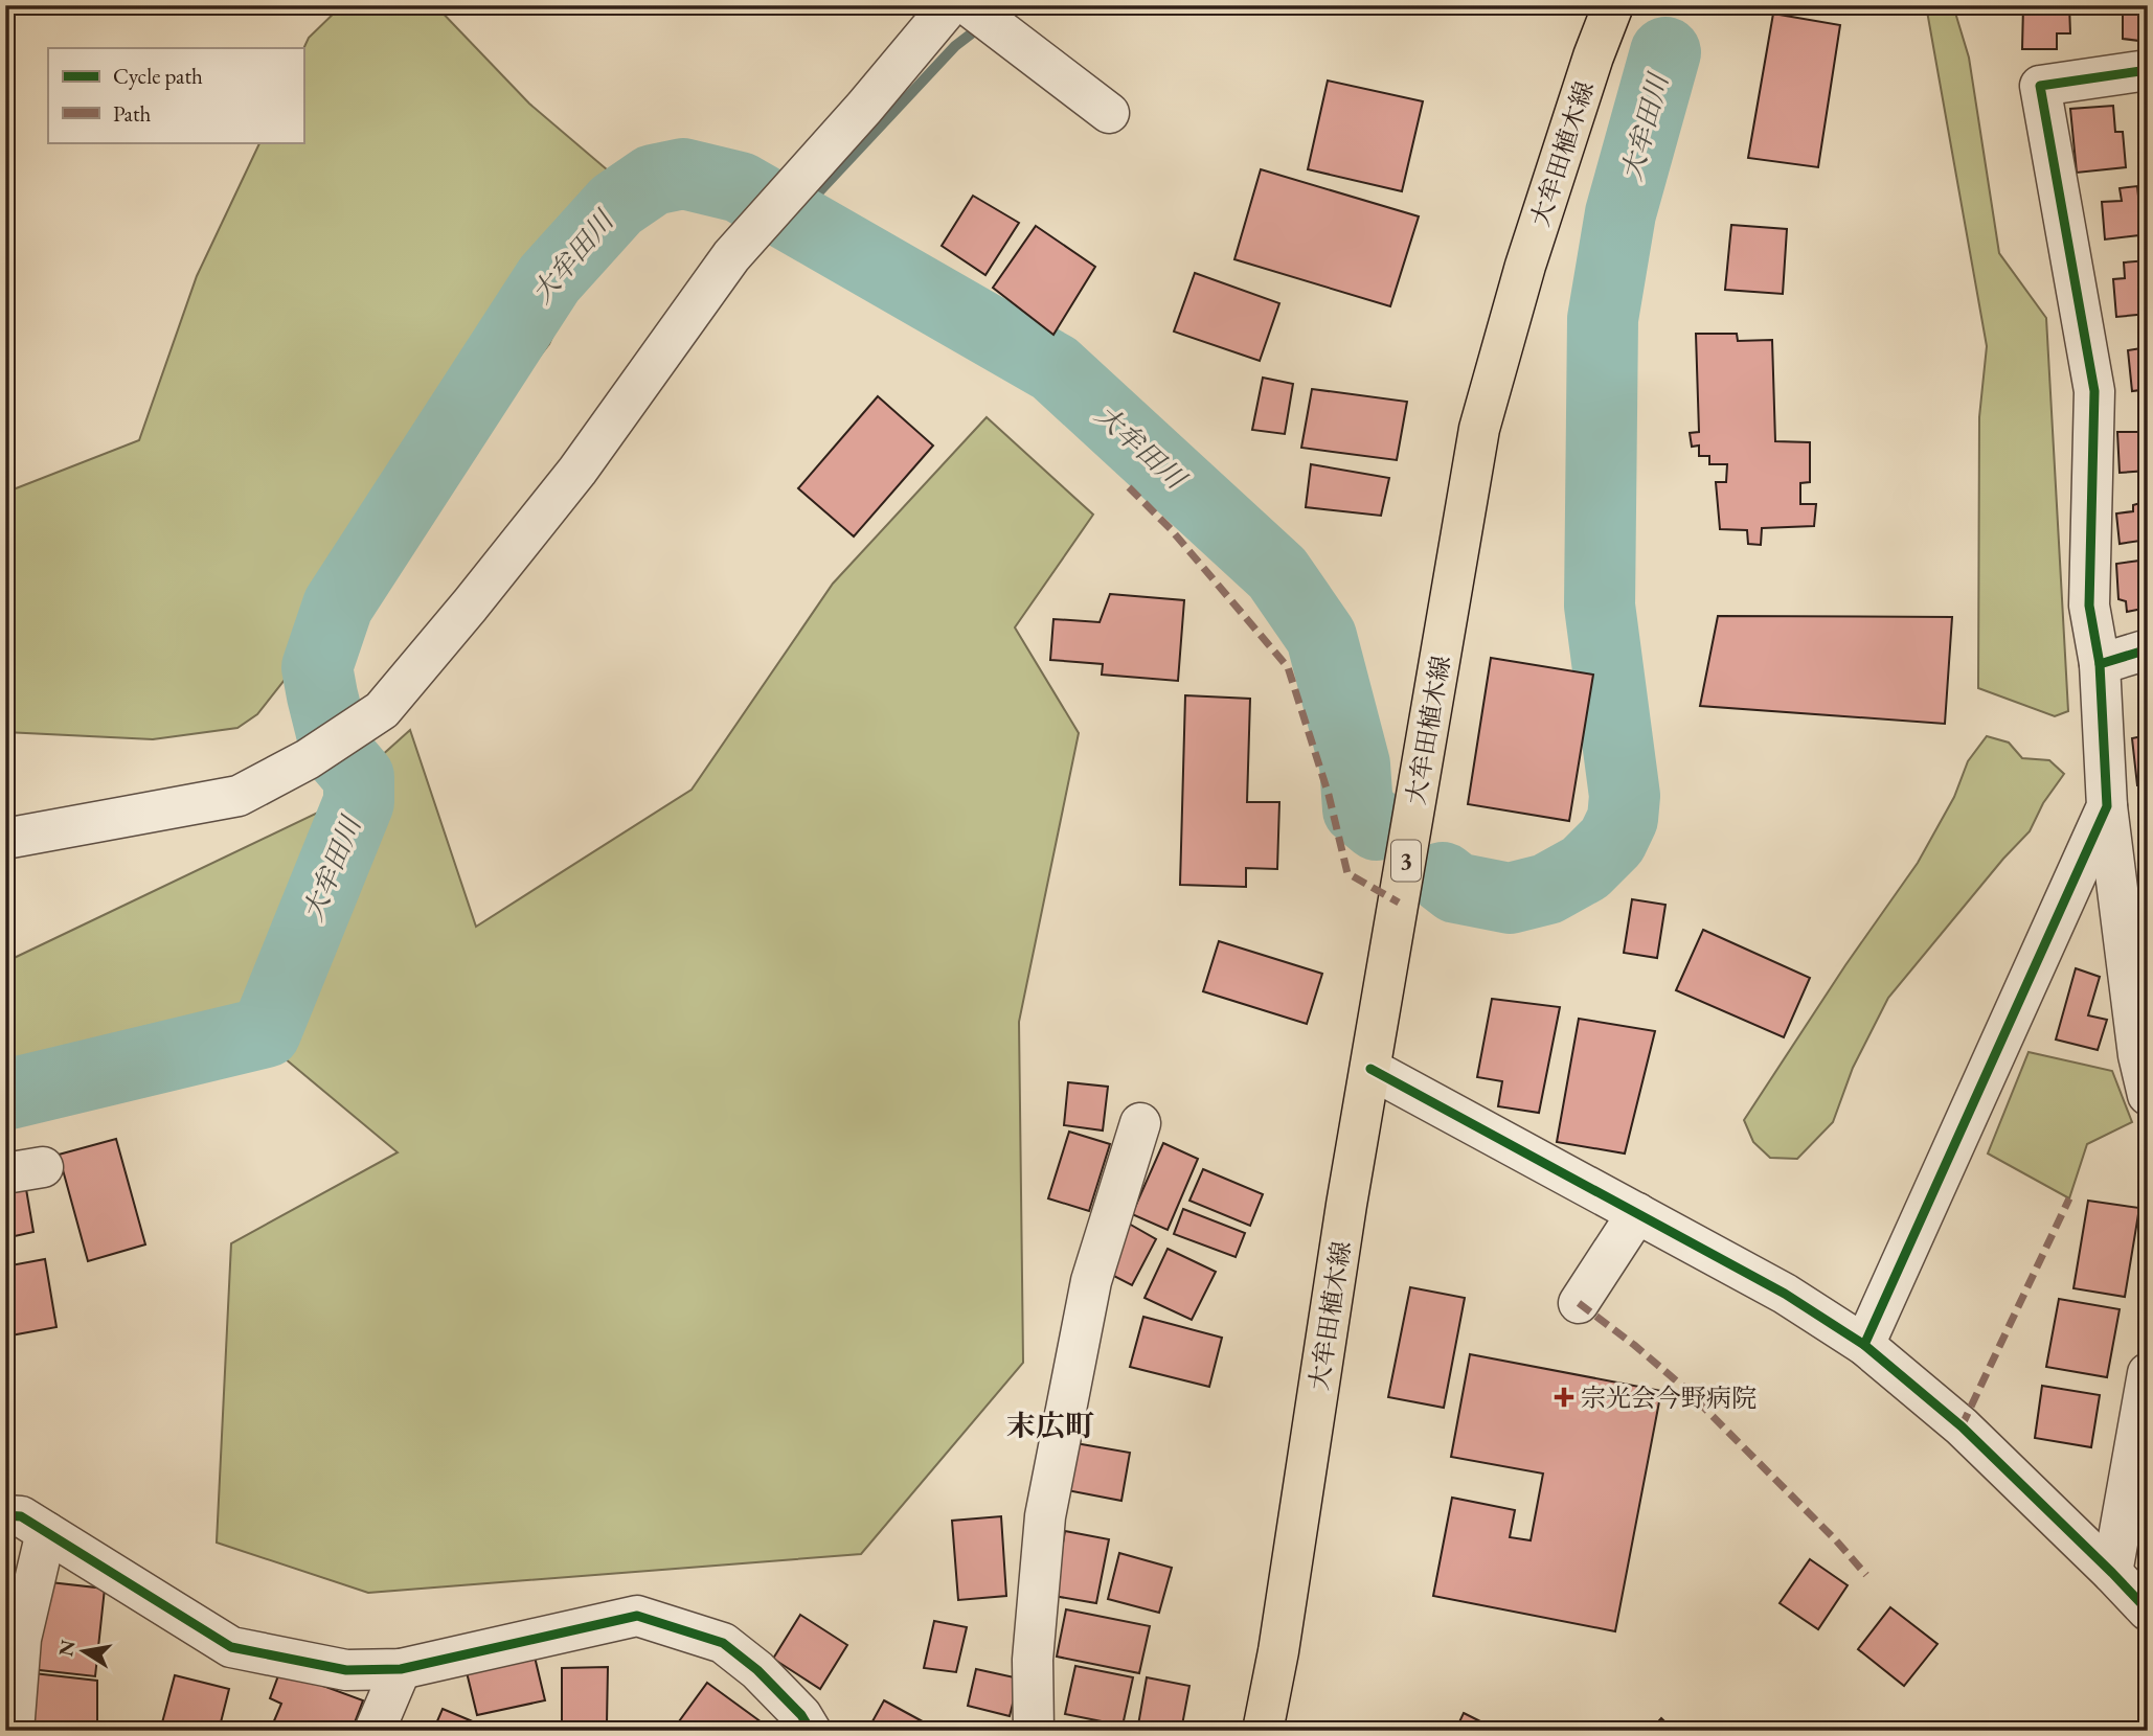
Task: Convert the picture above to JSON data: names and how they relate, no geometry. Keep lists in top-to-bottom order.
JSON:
{
  "streets": {
    "main road": ["大牟田植木線", "3"]
  },
  "districts": ["末広町"],
  "water": ["大牟田川"],
  "places": {
    "health": ["宗光会今野病院"]
  },
  "legend": ["Cycle path", "Path"],
  "north": "left"
}
